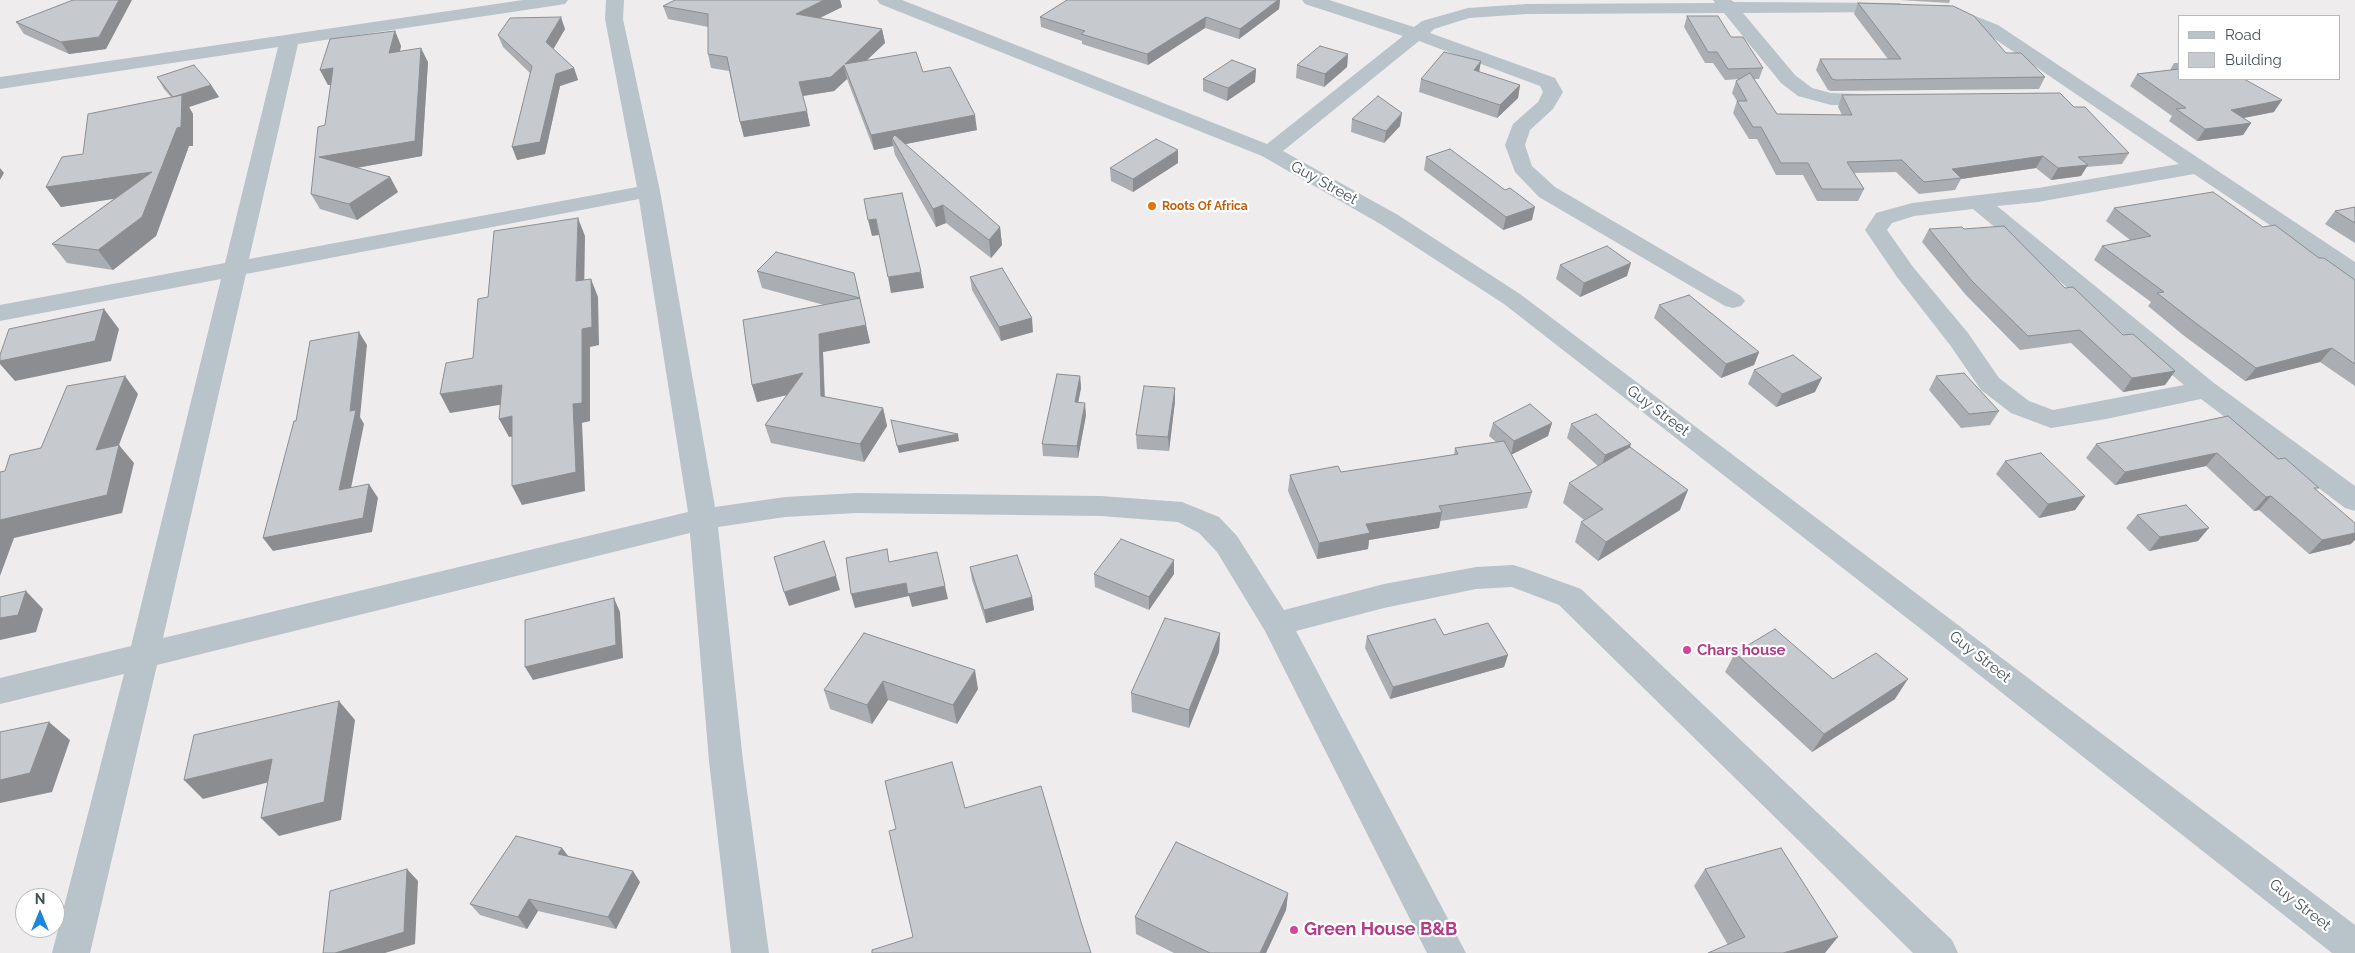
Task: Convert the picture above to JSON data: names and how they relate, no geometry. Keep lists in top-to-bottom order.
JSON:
{
  "streets": {
    "street": ["Guy Street"]
  },
  "places": ["Roots Of Africa", "Chars house", "Green House B&B"],
  "legend": ["Road", "Building"],
  "north": "top"
}
